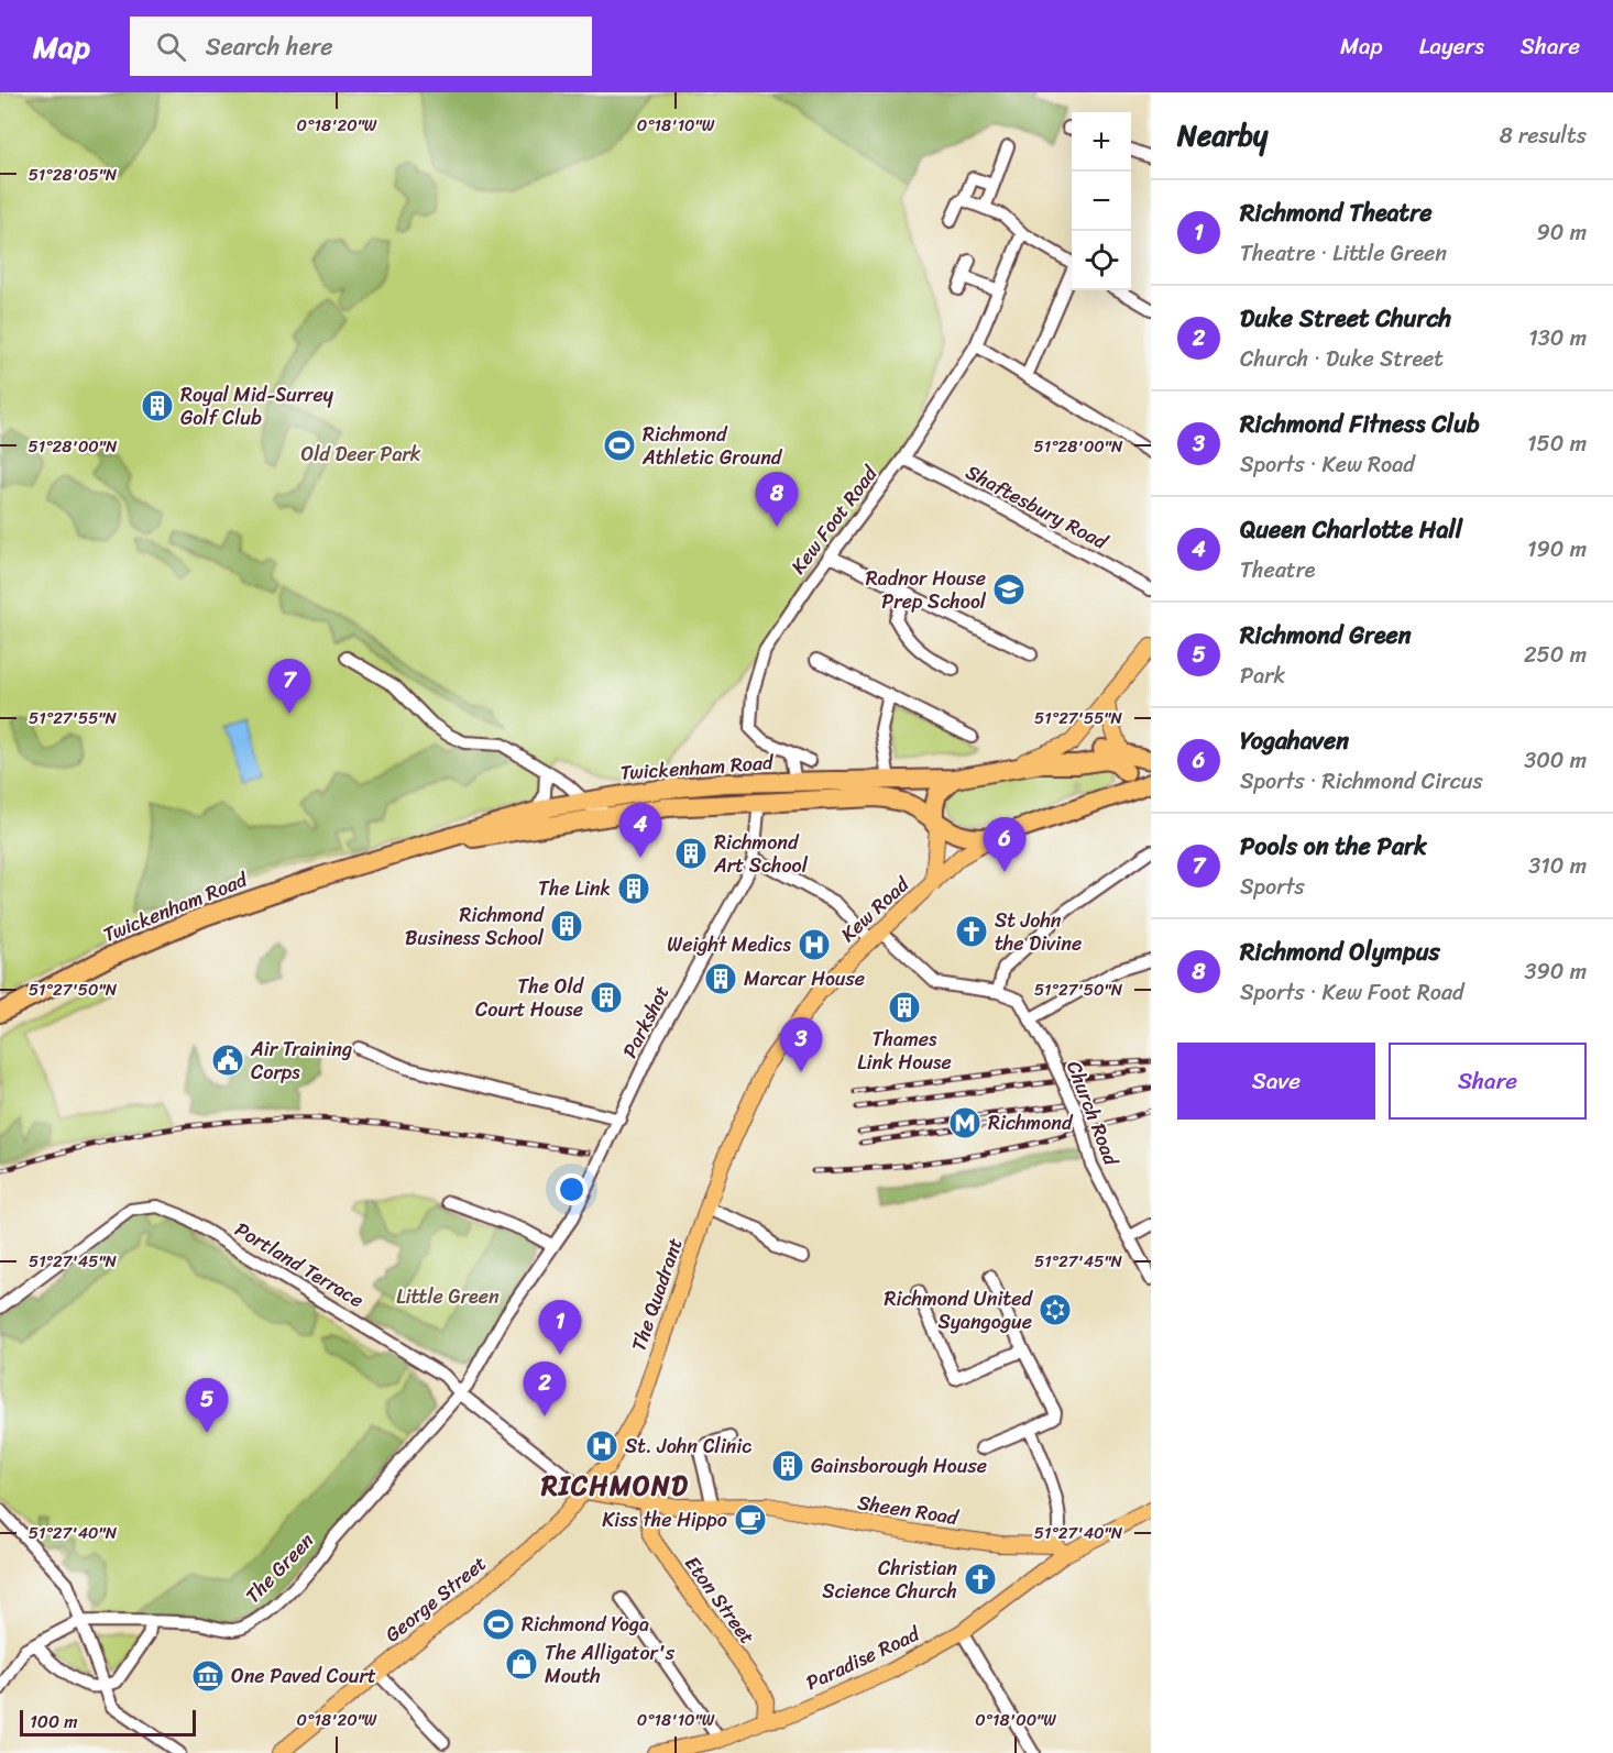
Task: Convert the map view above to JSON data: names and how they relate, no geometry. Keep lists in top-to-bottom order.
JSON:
{
  "streets": {
    "highway": ["Twickenham Road"],
    "main road": [
      "Kew Road",
      "The Quadrant",
      "Sheen Road",
      "George Street",
      "Eton Street",
      "Paradise Road"
    ],
    "street": [
      "Shaftesbury Road",
      "Kew Foot Road",
      "Parkshot",
      "Church Road",
      "Portland Terrace",
      "The Green"
    ]
  },
  "crossings": [
    ["Shaftesbury Road", "Kew Foot Road"],
    ["Twickenham Road", "Kew Road"],
    ["Twickenham Road", "Parkshot"],
    ["Kew Road", "Church Road"],
    ["Kew Road", "The Quadrant"],
    ["Parkshot", "Church Road"],
    ["Portland Terrace", "Sheen Road"],
    ["Portland Terrace", "The Green"],
    ["Portland Terrace", "George Street"],
    ["The Quadrant", "George Street"],
    ["Sheen Road", "George Street"],
    ["Sheen Road", "Eton Street"],
    ["Sheen Road", "Paradise Road"],
    ["Eton Street", "Paradise Road"]
  ],
  "districts": ["RICHMOND"],
  "parks": ["Old Deer Park", "Little Green"],
  "places": {
    "building": [
      "Royal Mid-Surrey Golf Club",
      "Richmond Art School",
      "The Link",
      "Richmond Business School",
      "Marcar House",
      "The Old Court House",
      "Thames Link House",
      "Gainsborough House"
    ],
    "sports": ["Richmond Athletic Ground", "Richmond Yoga"],
    "school or university": ["Radnor House Prep School"],
    "church": ["St John the Divine", "Christian Science Church"],
    "hospital": ["Weight Medics", "St. John Clinic"],
    "public building": ["Air Training Corps"],
    "metro station": ["Richmond"],
    "synagogue": ["Richmond United Syangogue"],
    "cafe": ["Kiss the Hippo"],
    "shop": ["The Alligator's Mouth"],
    "museum": ["One Paved Court"]
  },
  "scale_bar": "100 m",
  "page": {
    "header": "Map",
    "search": "Search here",
    "nav": ["Map", "Layers", "Share"],
    "heading": ["Nearby", "8 results"],
    "map_buttons": ["+", "−"],
    "list": [
      {
        "mark": "1",
        "name": "Richmond Theatre",
        "note": "Theatre · Little Green",
        "value": "90 m"
      },
      {
        "mark": "2",
        "name": "Duke Street Church",
        "note": "Church · Duke Street",
        "value": "130 m"
      },
      {
        "mark": "3",
        "name": "Richmond Fitness Club",
        "note": "Sports · Kew Road",
        "value": "150 m"
      },
      {
        "mark": "4",
        "name": "Queen Charlotte Hall",
        "note": "Theatre",
        "value": "190 m"
      },
      {
        "mark": "5",
        "name": "Richmond Green",
        "note": "Park",
        "value": "250 m"
      },
      {
        "mark": "6",
        "name": "Yogahaven",
        "note": "Sports · Richmond Circus",
        "value": "300 m"
      },
      {
        "mark": "7",
        "name": "Pools on the Park",
        "note": "Sports",
        "value": "310 m"
      },
      {
        "mark": "8",
        "name": "Richmond Olympus",
        "note": "Sports · Kew Foot Road",
        "value": "390 m"
      }
    ],
    "pins": [
      "8",
      "7",
      "4",
      "6",
      "3",
      "1",
      "2",
      "5"
    ],
    "buttons": ["Save", "Share"],
    "scale": "100 m"
  },
  "coordinates": [
    "0°18'20\"W",
    "0°18'10\"W",
    "51°28'05\"N",
    "51°28'00\"N",
    "51°27'55\"N",
    "51°27'50\"N",
    "51°27'45\"N",
    "51°27'40\"N",
    "0°18'00\"W"
  ]
}
